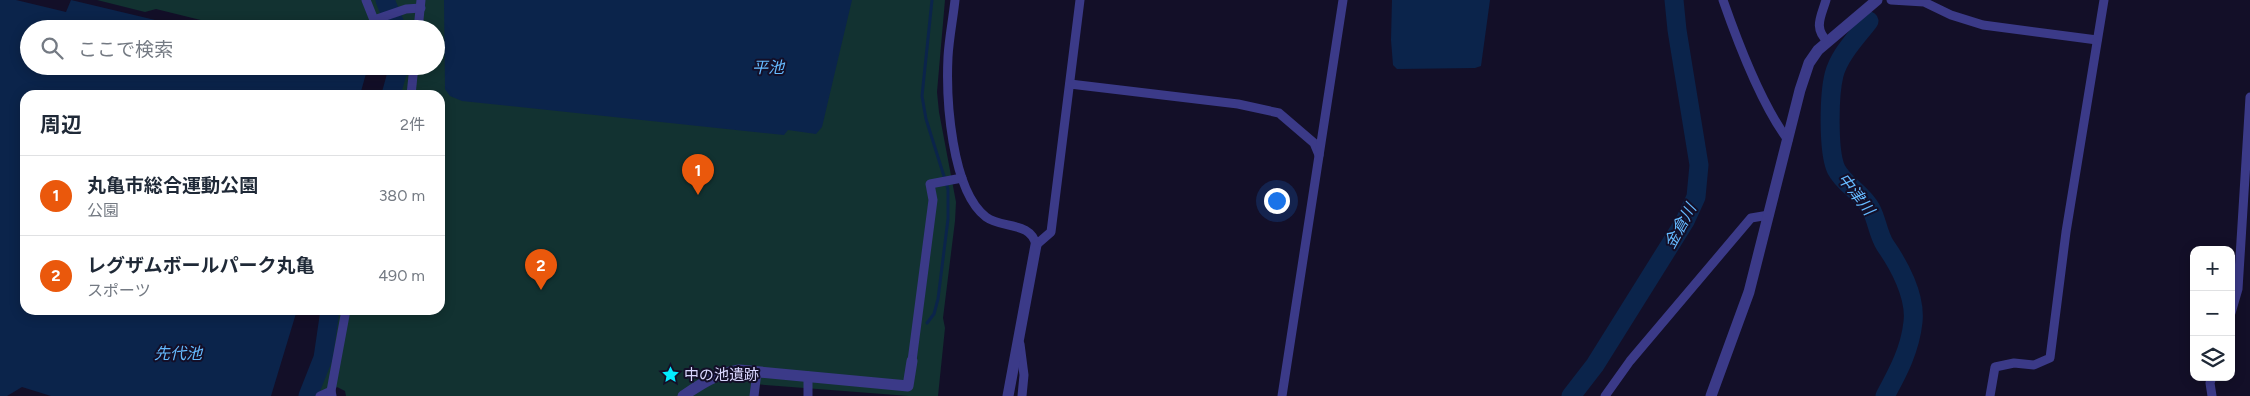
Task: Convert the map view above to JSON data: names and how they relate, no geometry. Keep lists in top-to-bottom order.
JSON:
{
  "water": [
    "平池",
    "中津川",
    "金倉川",
    "先代池"
  ],
  "places": {
    "place": ["中の池遺跡"]
  },
  "page": {
    "search": "ここで検索",
    "heading": ["周辺", "2件"],
    "pins": ["1", "2"],
    "list": [
      {
        "mark": "1",
        "name": "丸亀市総合運動公園",
        "note": "公園",
        "value": "380 m"
      },
      {
        "mark": "2",
        "name": "レグザムボールパーク丸亀",
        "note": "スポーツ",
        "value": "490 m"
      }
    ],
    "map_buttons": ["+", "−"]
  }
}
